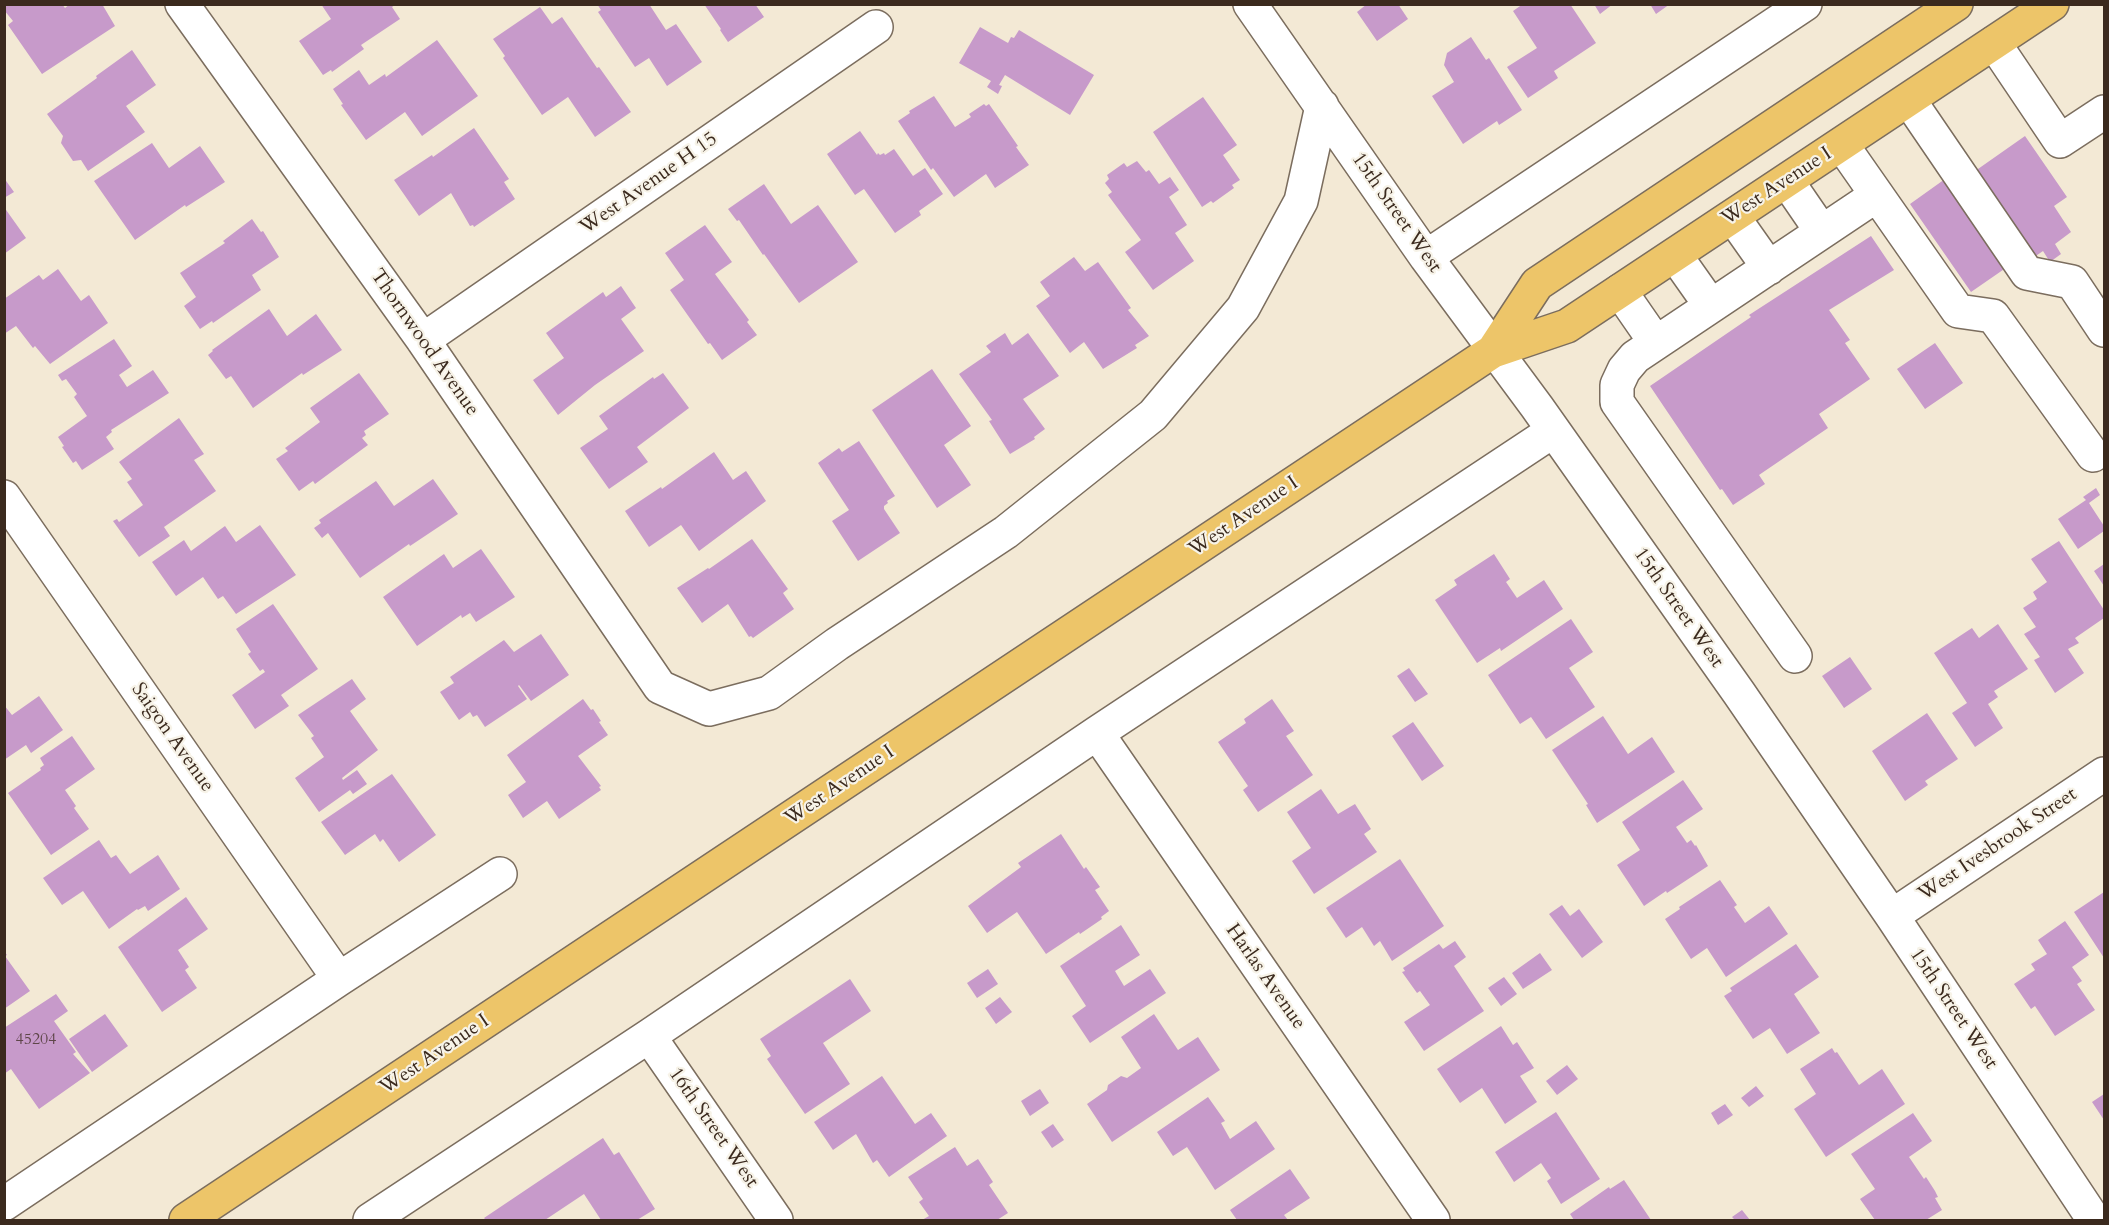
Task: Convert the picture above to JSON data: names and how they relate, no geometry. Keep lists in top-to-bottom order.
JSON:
{
  "streets": {
    "main road": ["West Avenue I"],
    "street": [
      "West Avenue H 15",
      "15th Street West",
      "Thornwood Avenue",
      "Saigon Avenue",
      "West Ivesbrook Street",
      "Harlas Avenue",
      "16th Street West"
    ]
  },
  "crossings": [
    ["West Avenue H 15", "Thornwood Avenue"],
    ["West Avenue I", "15th Street West"],
    ["15th Street West", "Thornwood Avenue"],
    ["15th Street West", "West Ivesbrook Street"]
  ],
  "house_numbers": ["45204"]
}
